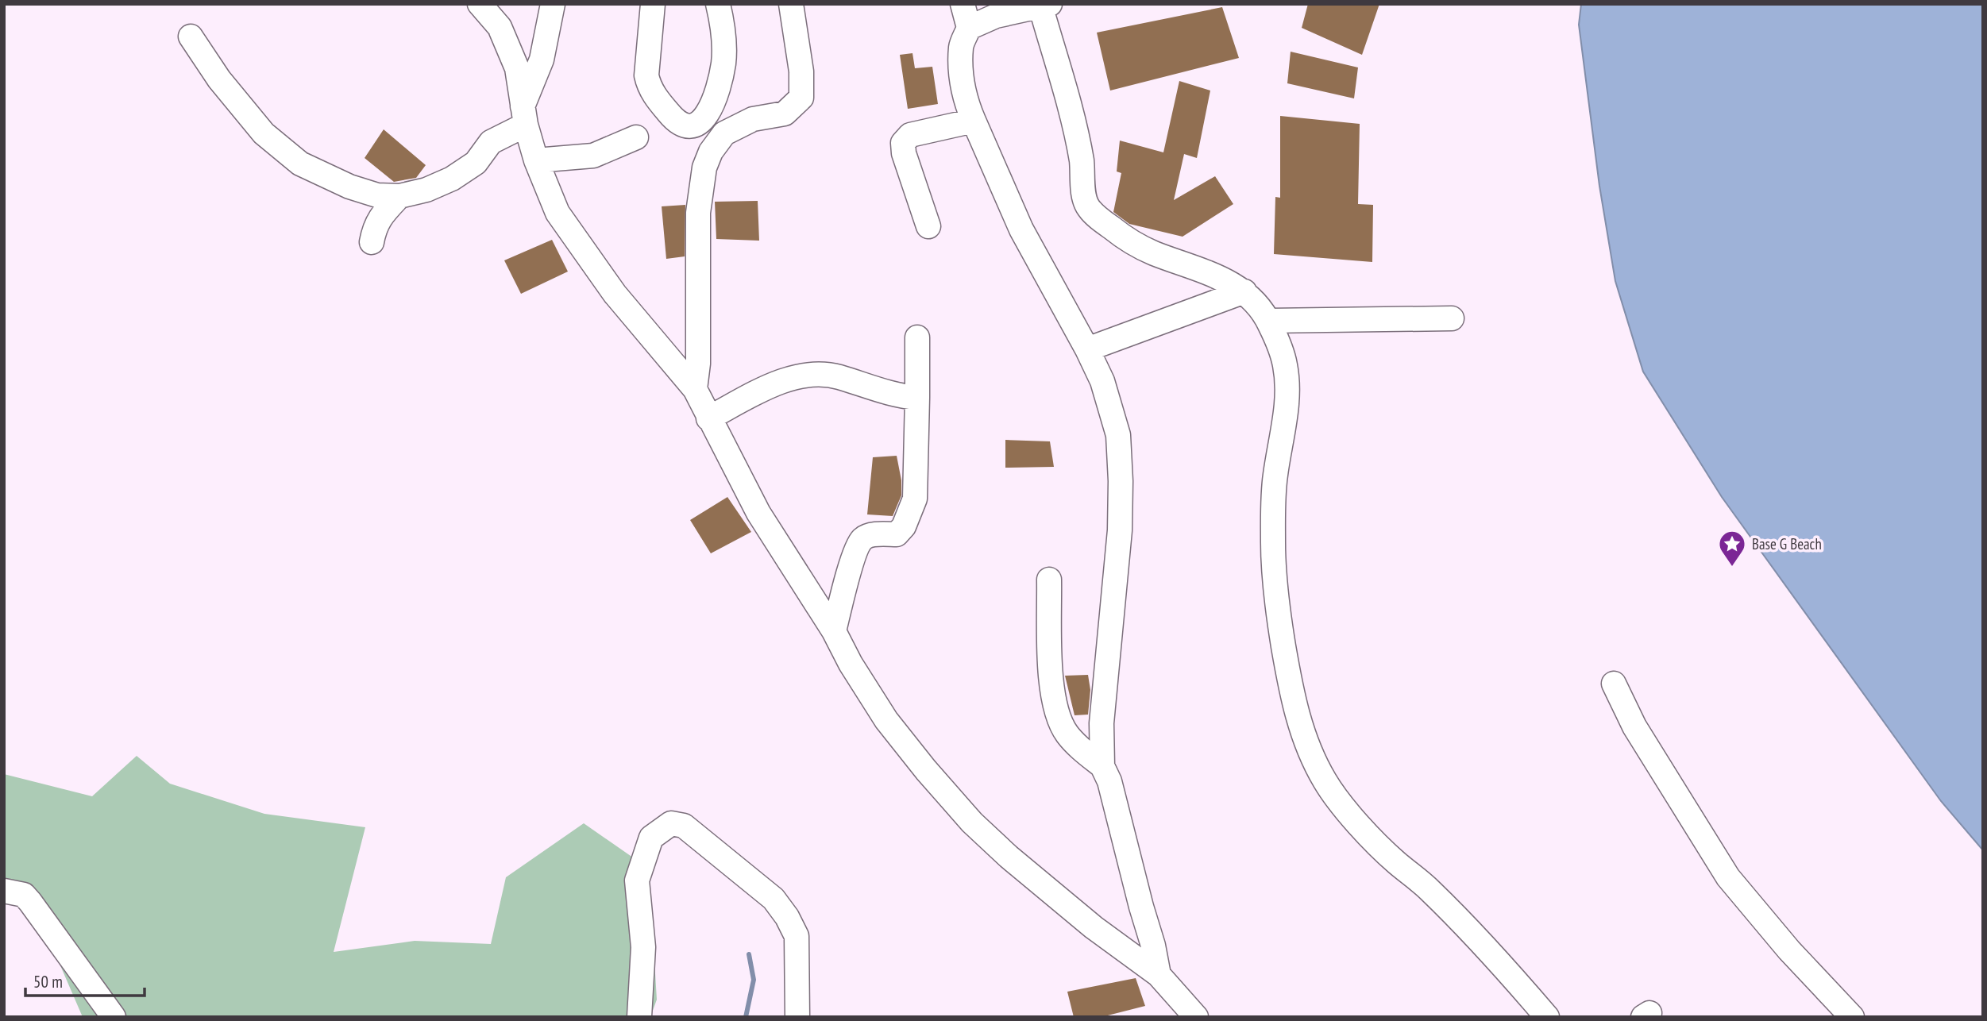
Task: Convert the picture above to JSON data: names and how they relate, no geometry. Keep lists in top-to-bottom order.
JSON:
{
  "places": {
    "place": ["Base G Beach"]
  },
  "scale_bar": "50 m"
}
